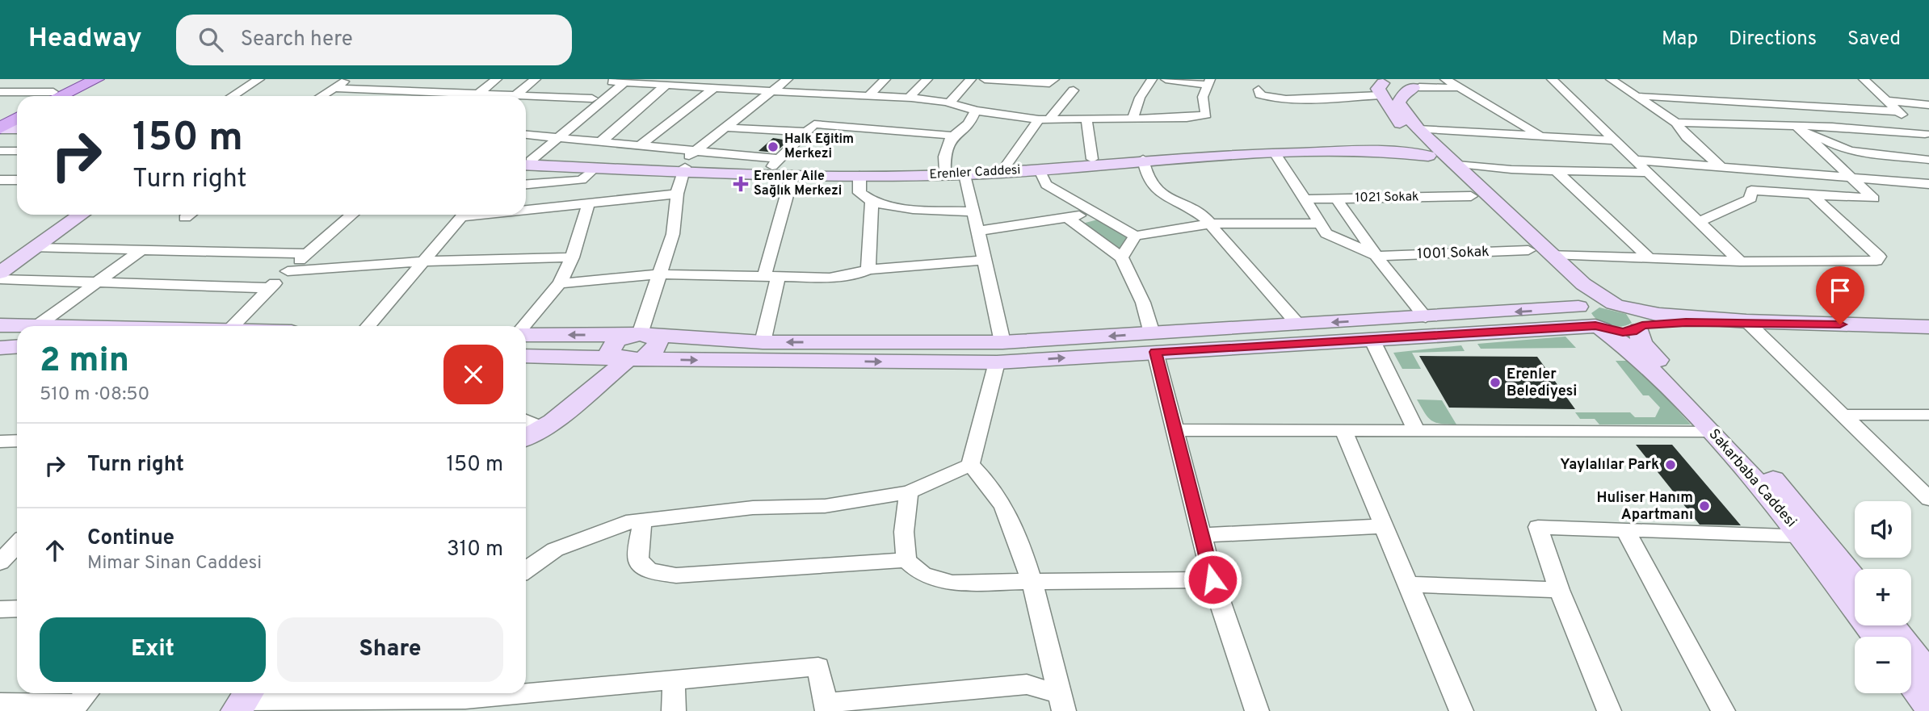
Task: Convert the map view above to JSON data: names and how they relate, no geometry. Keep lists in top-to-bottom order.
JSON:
{
  "streets": {
    "main road": ["Erenler Caddesi", "Sakarbaba Caddesi"],
    "street": ["1021 Sokak", "1001 Sokak"]
  },
  "places": {
    "other": [
      "Halk Eğitim Merkezi",
      "Erenler Belediyesi",
      "Yaylalılar Park",
      "Huliser Hanım Apartmanı"
    ],
    "health": ["Erenler Aile Sağlık Merkezi"]
  },
  "page": {
    "header": "Headway",
    "search": "Search here",
    "nav": ["Map", "Directions", "Saved"],
    "turn": ["150 m", "Turn right"],
    "heading": ["2 min", "510 m · 08:50"],
    "list": [
      {
        "name": "Turn right",
        "value": "150 m"
      },
      {
        "name": "Continue",
        "note": "Mimar Sinan Caddesi",
        "value": "310 m"
      }
    ],
    "map_buttons": ["+", "−"],
    "buttons": ["Exit", "Share"]
  }
}
